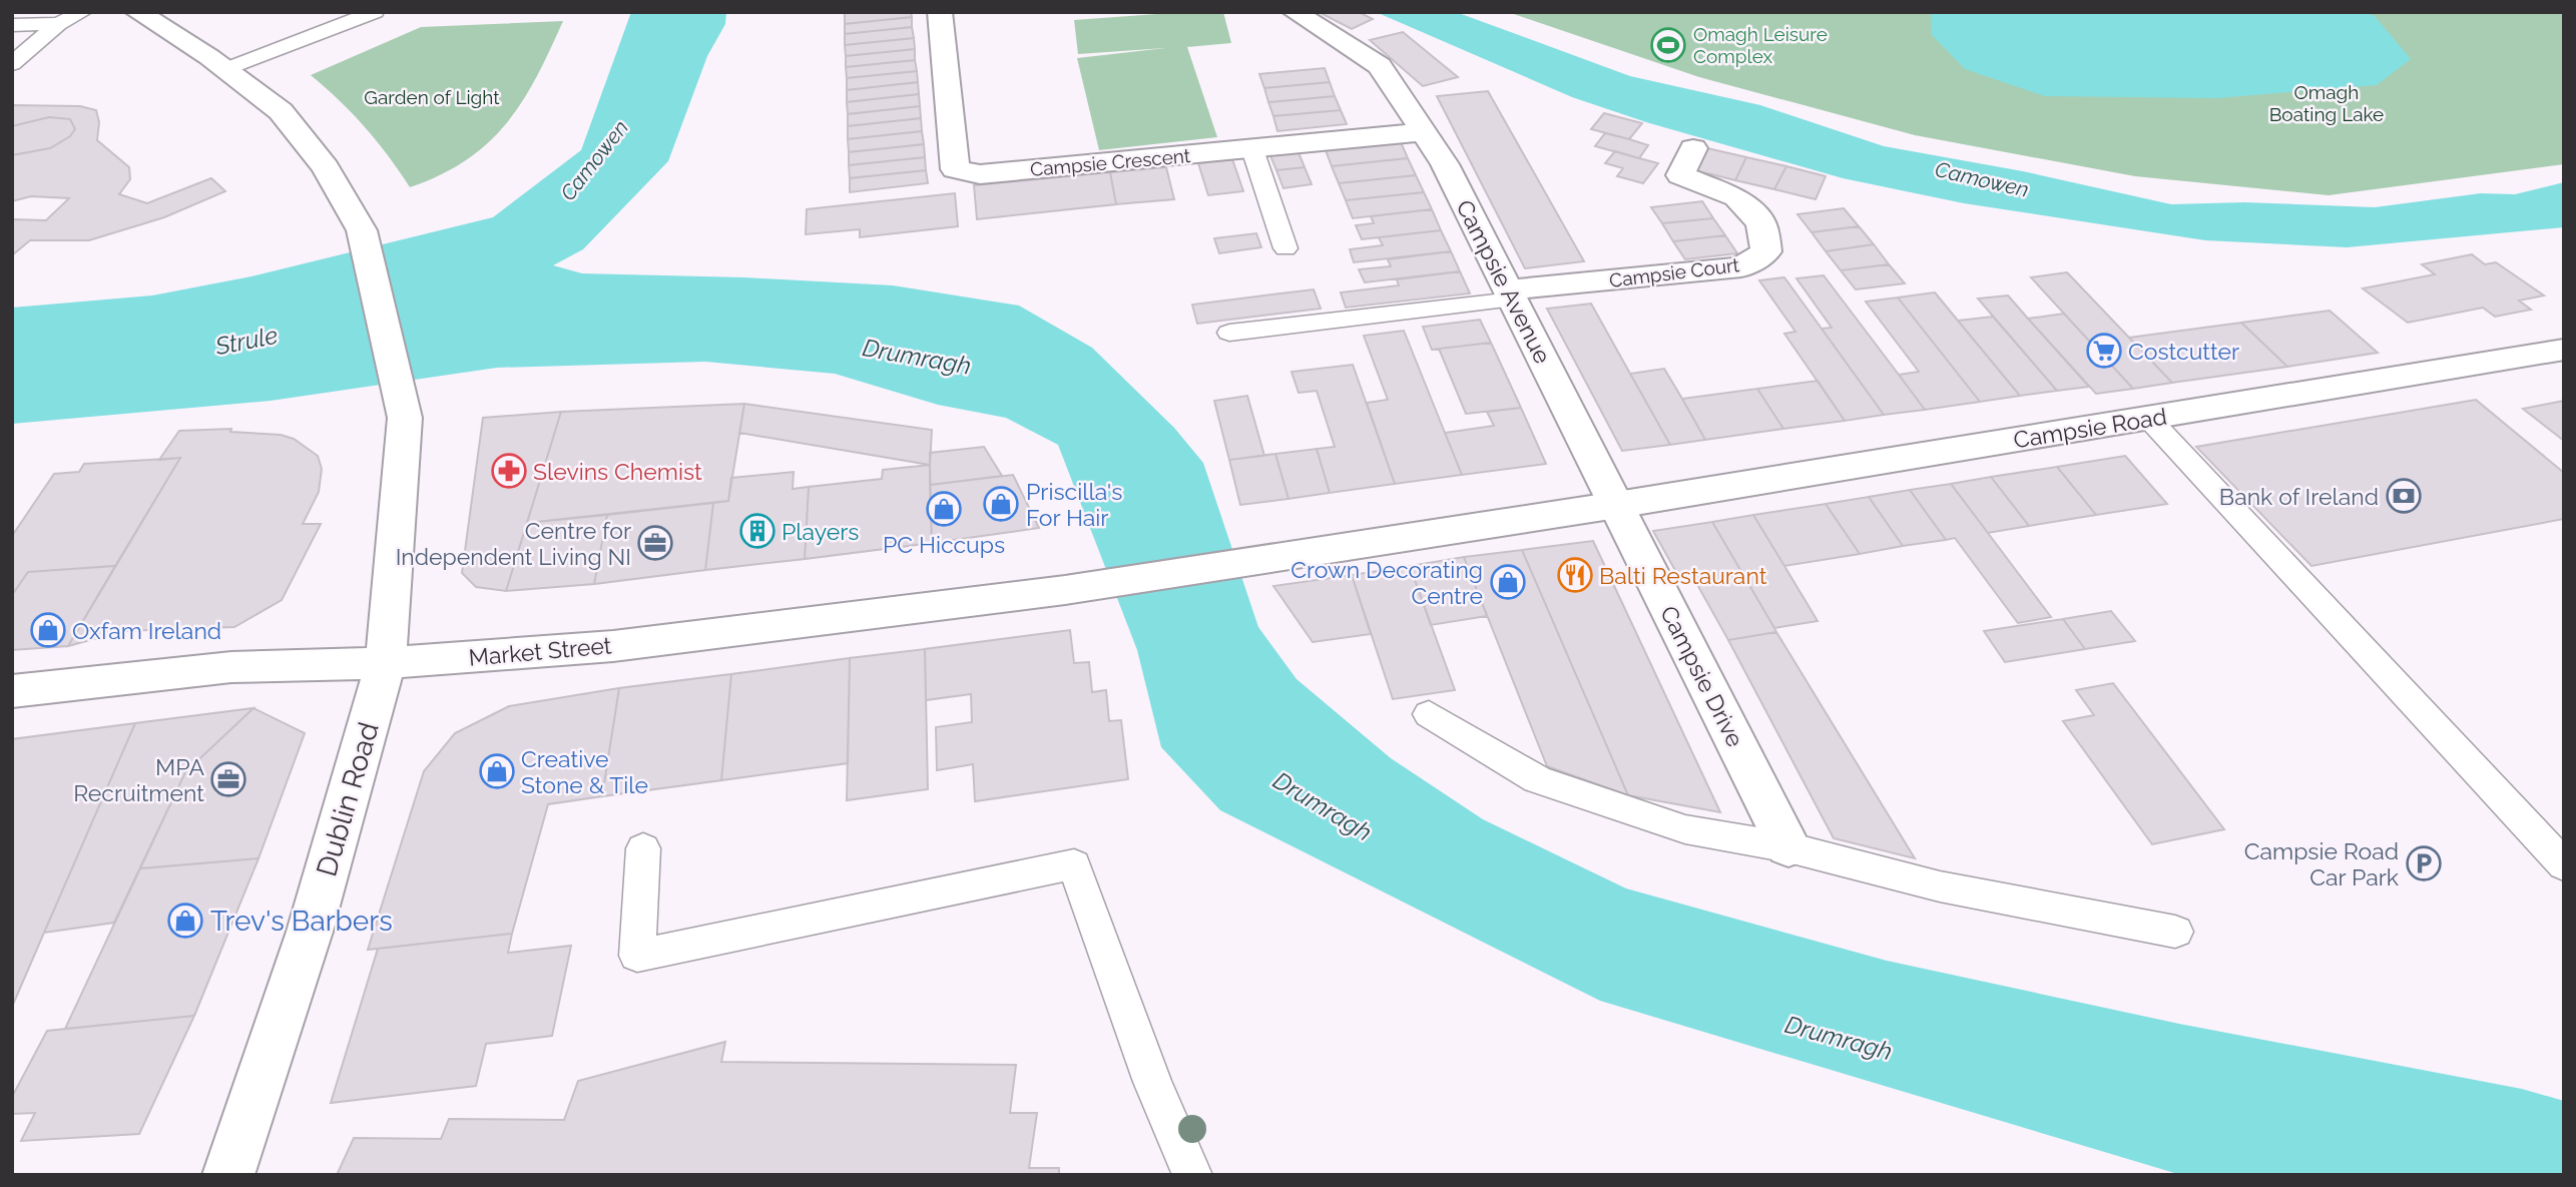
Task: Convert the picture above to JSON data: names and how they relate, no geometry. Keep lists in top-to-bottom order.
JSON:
{
  "streets": {
    "main road": [
      "Campsie Crescent",
      "Campsie Court",
      "Campsie Avenue",
      "Campsie Road",
      "Market Street",
      "Campsie Drive",
      "Dublin Road"
    ]
  },
  "crossings": [
    ["Campsie Crescent", "Campsie Avenue"],
    ["Campsie Court", "Campsie Avenue"],
    ["Campsie Avenue", "Campsie Road"],
    ["Campsie Avenue", "Campsie Drive"],
    ["Campsie Road", "Market Street"],
    ["Campsie Road", "Campsie Drive"],
    ["Market Street", "Dublin Road"]
  ],
  "water": ["Camowen", "Strule", "Drumragh"],
  "parks": ["Omagh Boating Lake", "Garden of Light"],
  "places": {
    "sports": ["Omagh Leisure Complex"],
    "supermarket": ["Costcutter"],
    "pharmacy": ["Slevins Chemist"],
    "bank": ["Bank of Ireland"],
    "shop": [
      "Priscilla's For Hair",
      "PC Hiccups",
      "Crown Decorating Centre",
      "Oxfam Ireland",
      "Creative Stone & Tile",
      "Trev's Barbers"
    ],
    "building": ["Players"],
    "office": ["Centre for Independent Living NI", "MPA Recruitment"],
    "restaurant": ["Balti Restaurant"],
    "parking": ["Campsie Road Car Park"]
  }
}
